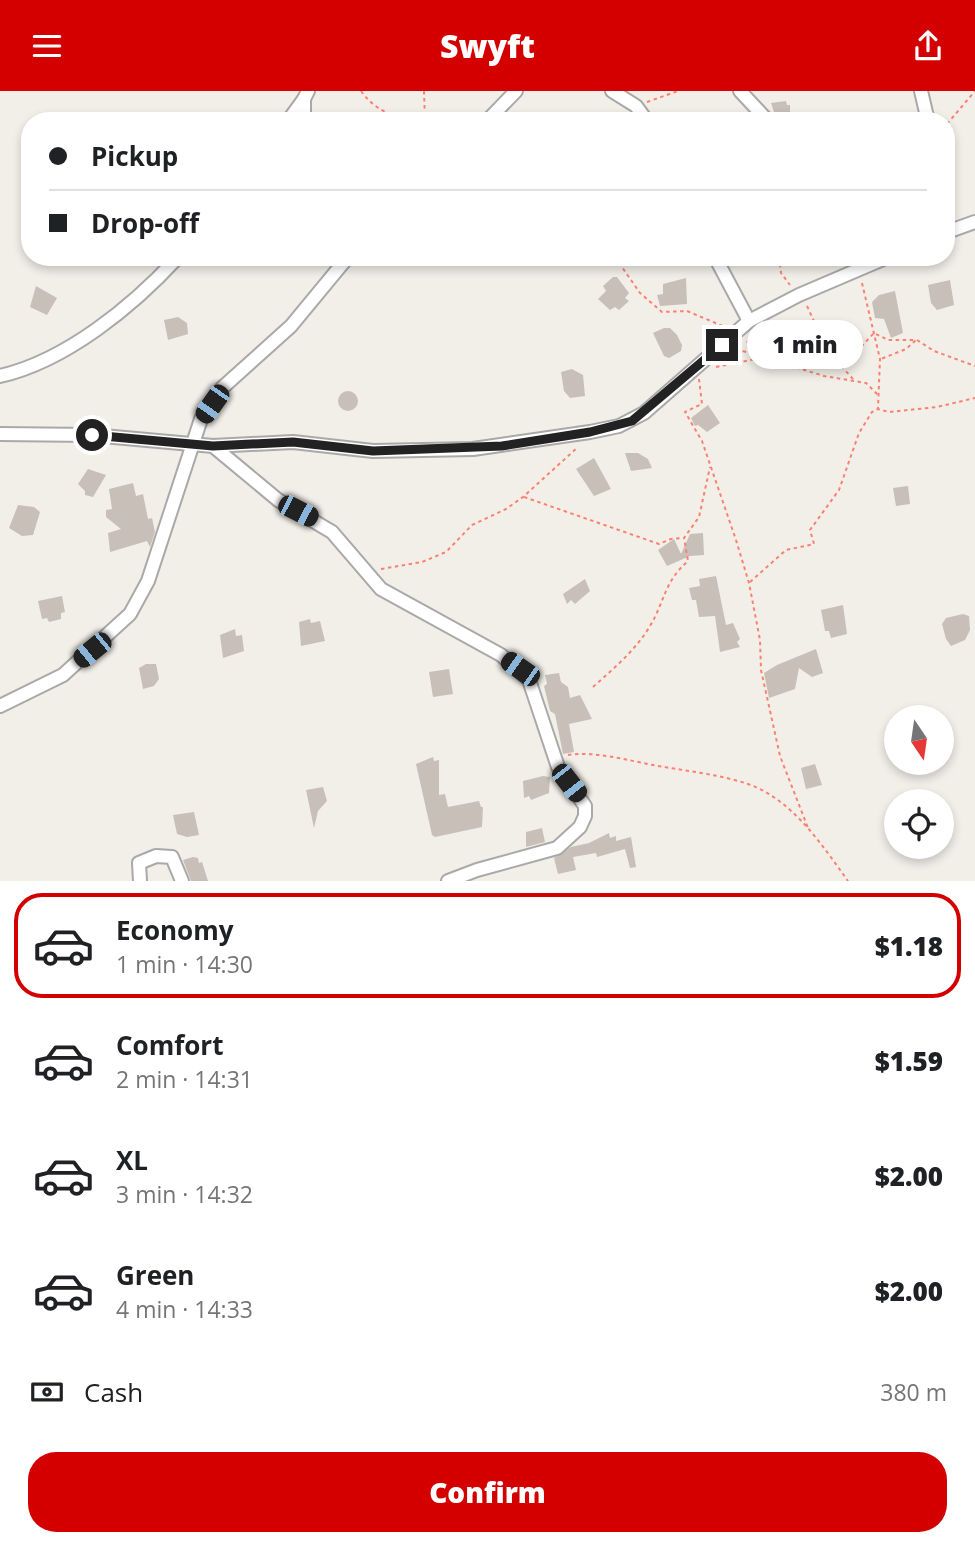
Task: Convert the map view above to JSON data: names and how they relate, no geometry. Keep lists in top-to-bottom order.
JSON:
{
  "north": "bottom",
  "page": {
    "header": "Swyft",
    "banner": ["Pickup", "Drop-off"],
    "bubble": "1 min",
    "list": [
      {
        "name": "Economy",
        "note": "1 min · 14:30",
        "value": "$1.18"
      },
      {
        "name": "Comfort",
        "note": "2 min · 14:31",
        "value": "$1.59"
      },
      {
        "name": "XL",
        "note": "3 min · 14:32",
        "value": "$2.00"
      },
      {
        "name": "Green",
        "note": "4 min · 14:33",
        "value": "$2.00"
      }
    ],
    "pay": ["Cash", "380 m"],
    "buttons": "Confirm"
  }
}
